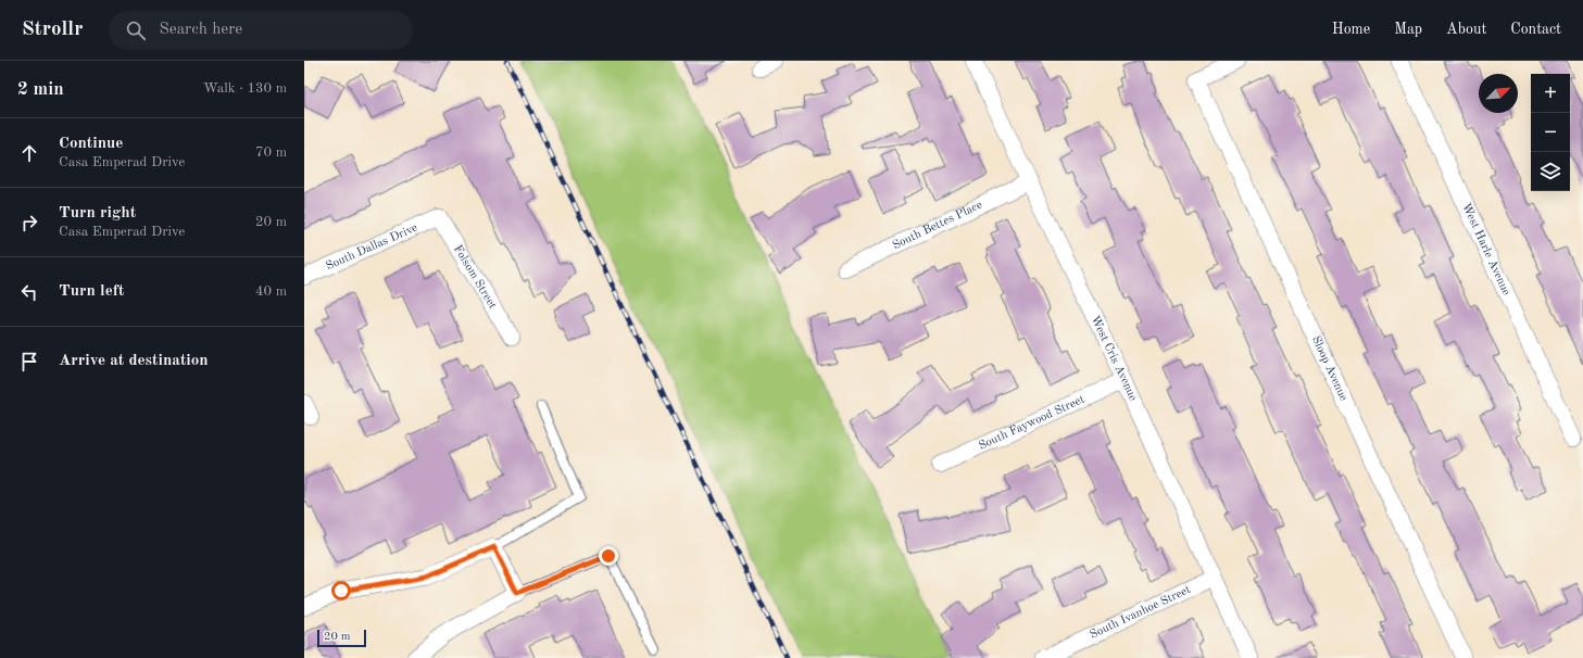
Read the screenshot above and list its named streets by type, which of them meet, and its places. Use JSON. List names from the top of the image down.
{
  "streets": {
    "street": [
      "South Bettes Place",
      "South Dallas Drive",
      "West Harle Avenue",
      "Folsom Street",
      "West Cris Avenue",
      "Sloop Avenue",
      "South Faywood Street",
      "South Ivanhoe Street"
    ]
  },
  "crossings": [
    ["South Bettes Place", "West Cris Avenue"],
    ["South Dallas Drive", "Folsom Street"],
    ["West Cris Avenue", "South Faywood Street"],
    ["West Cris Avenue", "South Ivanhoe Street"]
  ],
  "scale_bar": "20 m",
  "north": "top right",
  "page": {
    "header": "Strollr",
    "search": "Search here",
    "nav": [
      "Home",
      "Map",
      "About",
      "Contact"
    ],
    "heading": ["2 min", "Walk · 130 m"],
    "map_buttons": ["+", "−"],
    "list": [
      ["Continue", "Casa Emperad Drive", "70 m"],
      ["Turn right", "Casa Emperad Drive", "20 m"],
      ["Turn left", "40 m"],
      "Arrive at destination"
    ],
    "scale": "20 m"
  }
}
